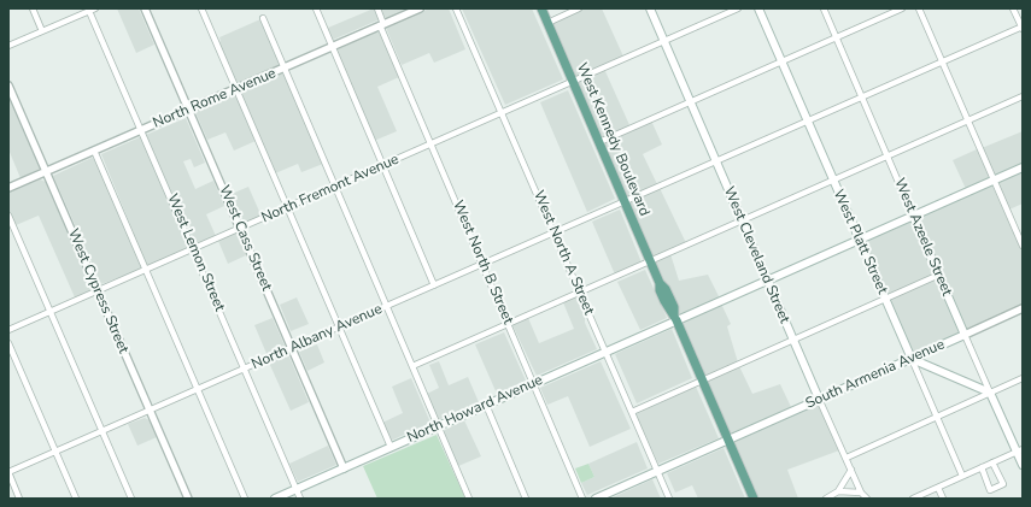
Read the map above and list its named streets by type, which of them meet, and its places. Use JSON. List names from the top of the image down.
{
  "streets": {
    "main road": [
      "West Kennedy Boulevard",
      "West Azeele Street",
      "West Platt Street",
      "West Cleveland Street",
      "South Armenia Avenue",
      "North Howard Avenue"
    ],
    "street": [
      "North Rome Avenue",
      "North Fremont Avenue",
      "West Cass Street",
      "West Lemon Street",
      "West North A Street",
      "West North B Street",
      "West Cypress Street",
      "North Albany Avenue"
    ]
  },
  "crossings": [
    ["North Rome Avenue", "West Cass Street"],
    ["North Rome Avenue", "West Lemon Street"],
    ["North Rome Avenue", "West North B Street"],
    ["North Rome Avenue", "West Cypress Street"],
    ["West Kennedy Boulevard", "North Fremont Avenue"],
    ["West Kennedy Boulevard", "North Albany Avenue"],
    ["West Kennedy Boulevard", "South Armenia Avenue"],
    ["West Kennedy Boulevard", "North Howard Avenue"],
    ["North Fremont Avenue", "West Cass Street"],
    ["North Fremont Avenue", "West Lemon Street"],
    ["North Fremont Avenue", "West North A Street"],
    ["North Fremont Avenue", "West Cleveland Street"],
    ["North Fremont Avenue", "West North B Street"],
    ["North Fremont Avenue", "West Cypress Street"],
    ["West Azeele Street", "North Albany Avenue"],
    ["West Azeele Street", "South Armenia Avenue"],
    ["West Azeele Street", "North Howard Avenue"],
    ["West Cass Street", "North Albany Avenue"],
    ["West Cass Street", "North Howard Avenue"],
    ["West Platt Street", "North Albany Avenue"],
    ["West Platt Street", "South Armenia Avenue"],
    ["West Platt Street", "North Howard Avenue"],
    ["West Lemon Street", "North Albany Avenue"],
    ["West Lemon Street", "North Howard Avenue"],
    ["West North A Street", "North Albany Avenue"],
    ["West North A Street", "South Armenia Avenue"],
    ["West North A Street", "North Howard Avenue"],
    ["West Cleveland Street", "North Albany Avenue"],
    ["West Cleveland Street", "South Armenia Avenue"],
    ["West Cleveland Street", "North Howard Avenue"],
    ["West North B Street", "North Albany Avenue"],
    ["West North B Street", "North Howard Avenue"],
    ["West Cypress Street", "North Albany Avenue"]
  ]
}
